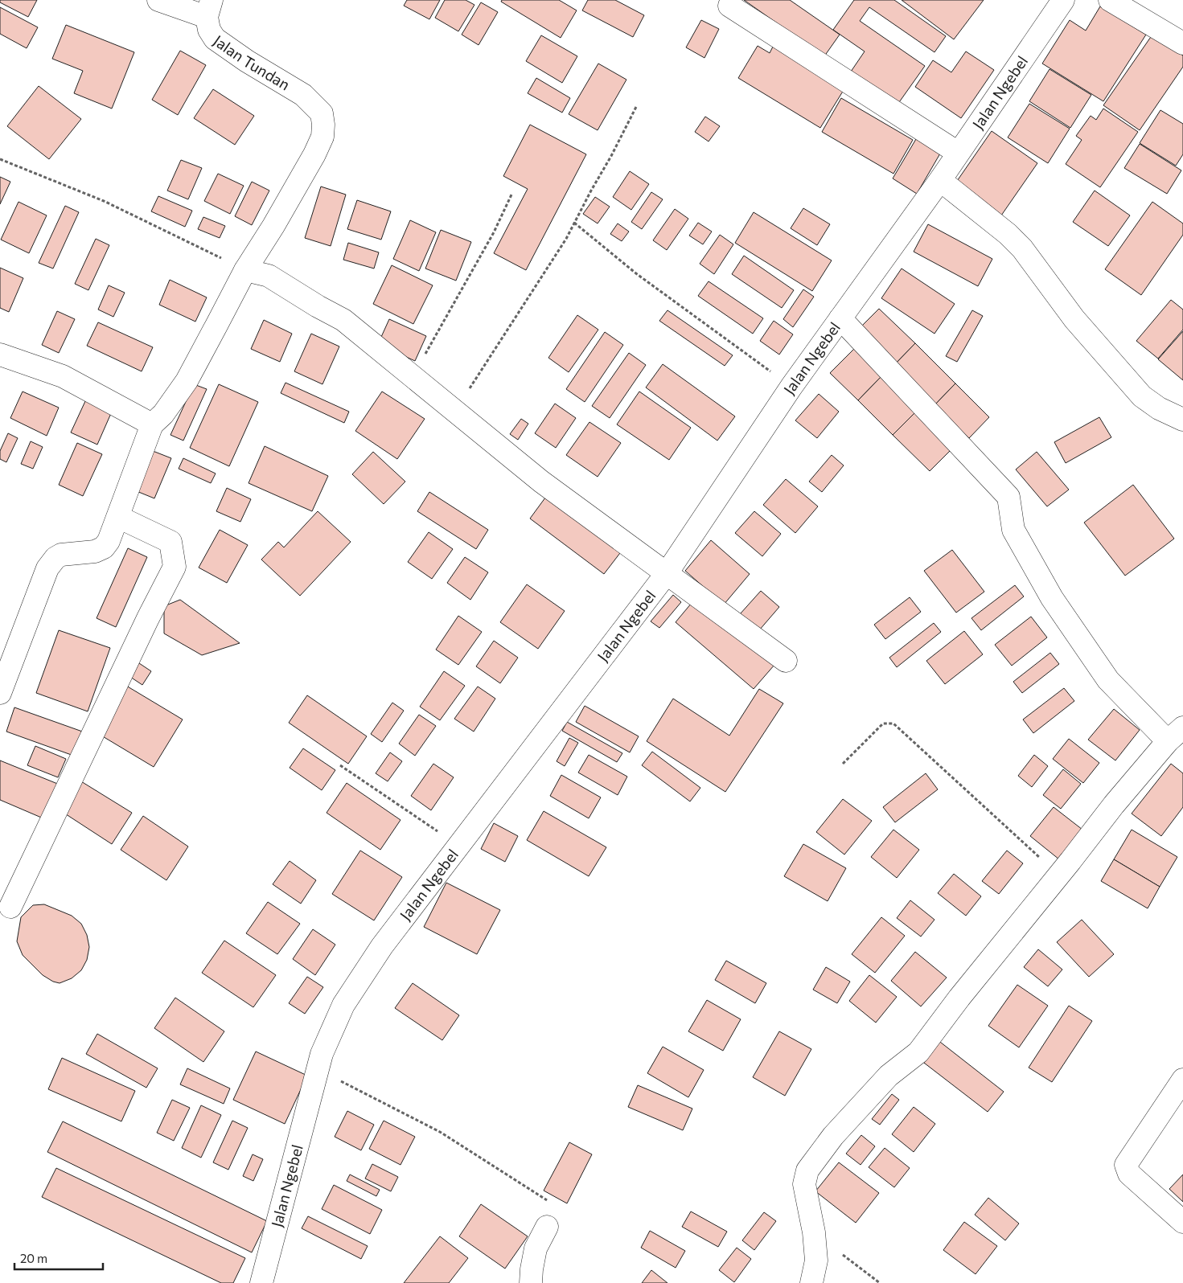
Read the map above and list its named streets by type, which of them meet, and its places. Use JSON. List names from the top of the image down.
{
  "streets": {
    "street": ["Jalan Tundan", "Jalan Ngebel"]
  },
  "scale_bar": "20 m"
}
